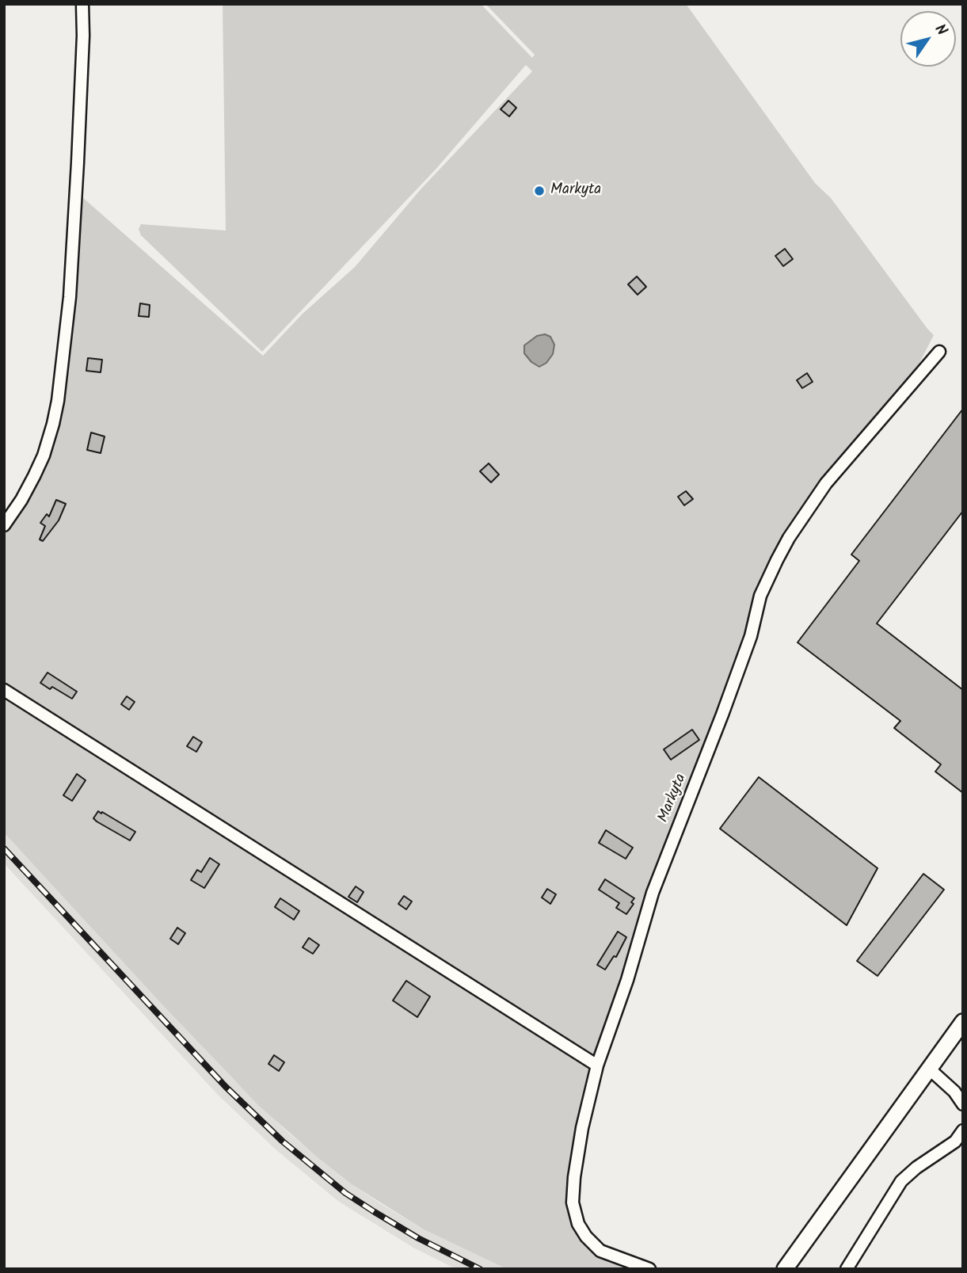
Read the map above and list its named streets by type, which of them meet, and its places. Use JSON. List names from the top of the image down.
{
  "streets": {
    "street": ["Markyta"]
  },
  "places": ["Markyta"],
  "north": "top right"
}
